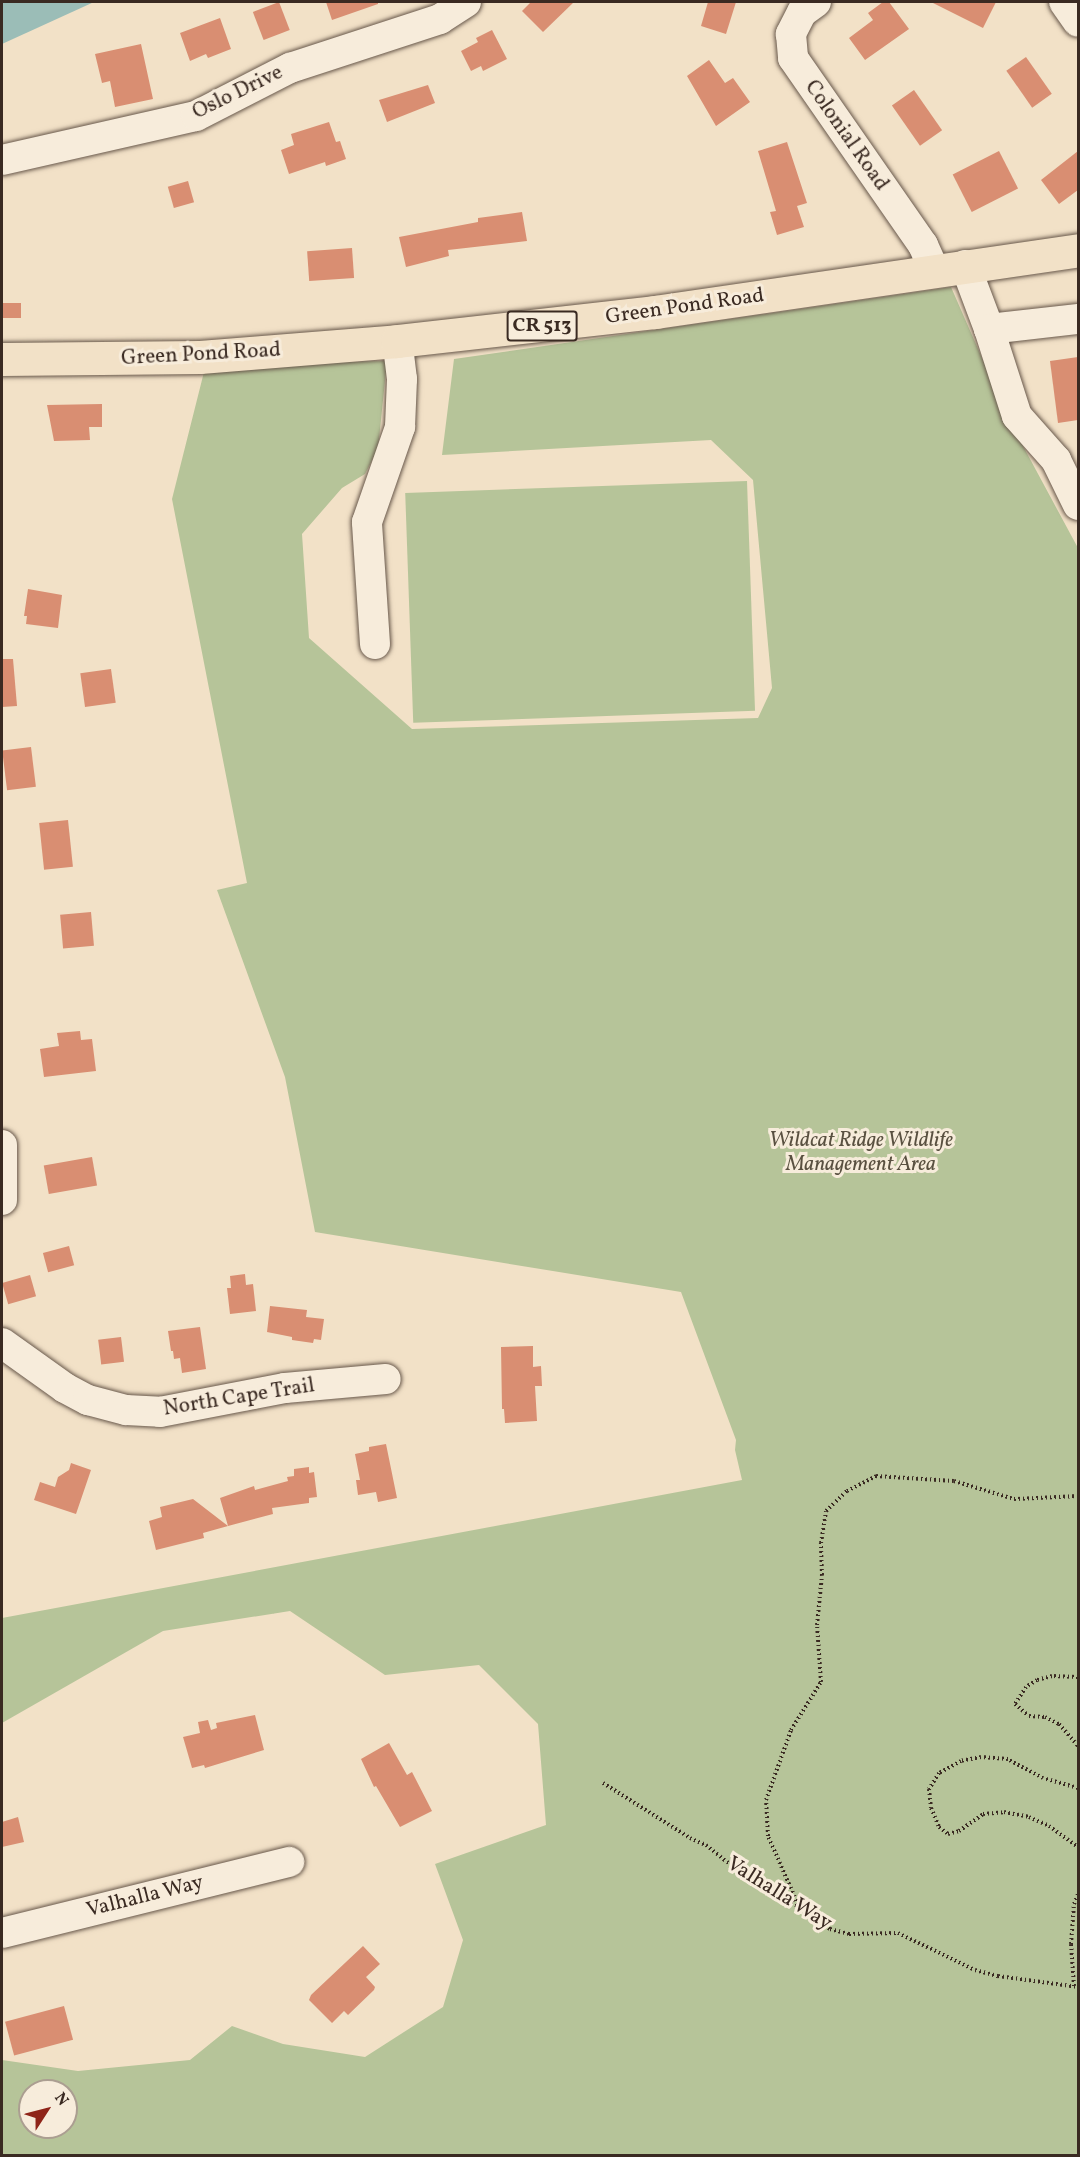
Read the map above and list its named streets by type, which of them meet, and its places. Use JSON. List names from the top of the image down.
{
  "streets": {
    "main road": ["Green Pond Road", "CR 513"],
    "street": [
      "Oslo Drive",
      "Colonial Road",
      "North Cape Trail",
      "Valhalla Way"
    ]
  },
  "crossings": [
    ["Colonial Road", "Green Pond Road"]
  ],
  "parks": ["Wildcat Ridge Wildlife Management Area"],
  "north": "top right"
}
